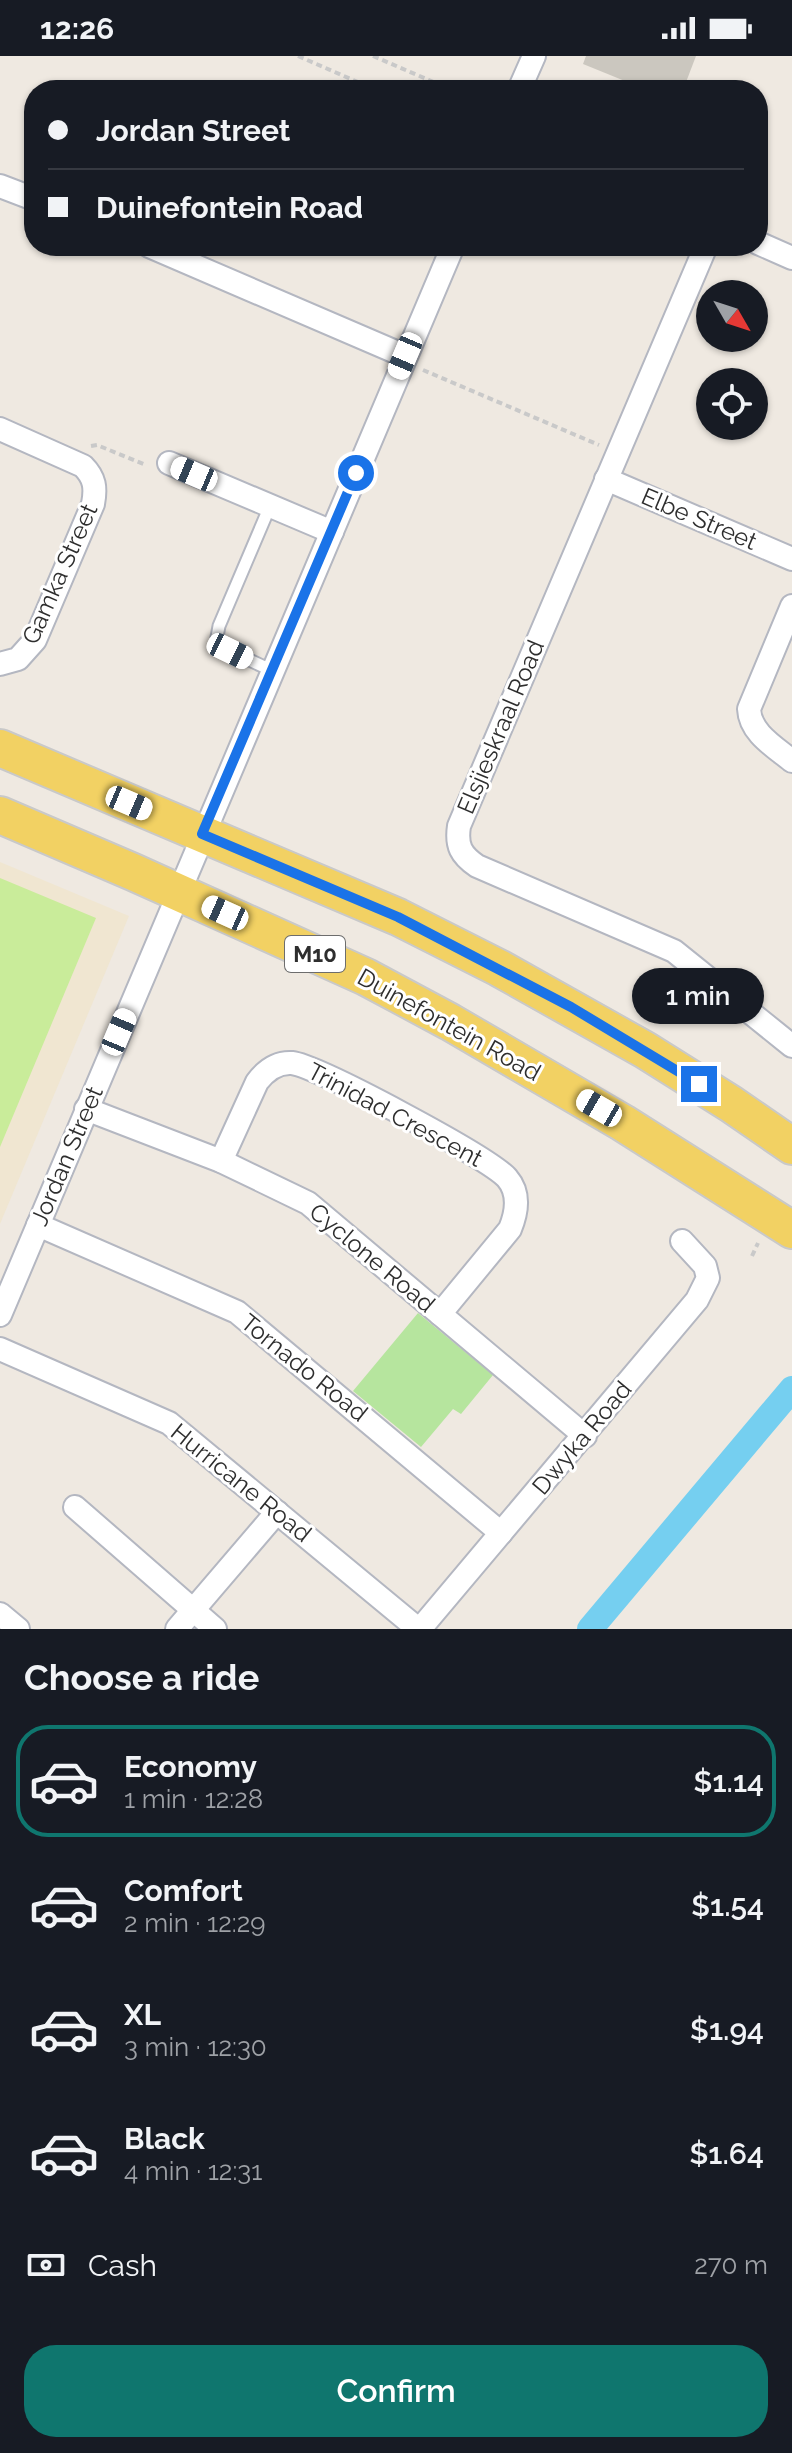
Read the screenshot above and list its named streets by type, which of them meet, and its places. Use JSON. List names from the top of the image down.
{
  "streets": {
    "main road": ["M10", "Duinefontein Road"],
    "street": [
      "Elbe Street",
      "Gamka Street",
      "Elsjieskraal Road",
      "Trinidad Crescent",
      "Jordan Street",
      "Cyclone Road",
      "Tornado Road",
      "Dwyka Road",
      "Hurricane Road"
    ]
  },
  "crossings": [
    ["Elbe Street", "Elsjieskraal Road"],
    ["Duinefontein Road", "Jordan Street"],
    ["Trinidad Crescent", "Cyclone Road"],
    ["Jordan Street", "Cyclone Road"],
    ["Jordan Street", "Tornado Road"],
    ["Cyclone Road", "Dwyka Road"],
    ["Tornado Road", "Dwyka Road"],
    ["Dwyka Road", "Hurricane Road"]
  ],
  "north": "bottom right",
  "page": {
    "status": "12:26",
    "banner": ["Jordan Street", "Duinefontein Road"],
    "bubble": "1 min",
    "heading": "Choose a ride",
    "list": [
      {
        "name": "Economy",
        "note": "1 min · 12:28",
        "value": "$1.14"
      },
      {
        "name": "Comfort",
        "note": "2 min · 12:29",
        "value": "$1.54"
      },
      {
        "name": "XL",
        "note": "3 min · 12:30",
        "value": "$1.94"
      },
      {
        "name": "Black",
        "note": "4 min · 12:31",
        "value": "$1.64"
      }
    ],
    "pay": ["Cash", "270 m"],
    "buttons": "Confirm"
  }
}
